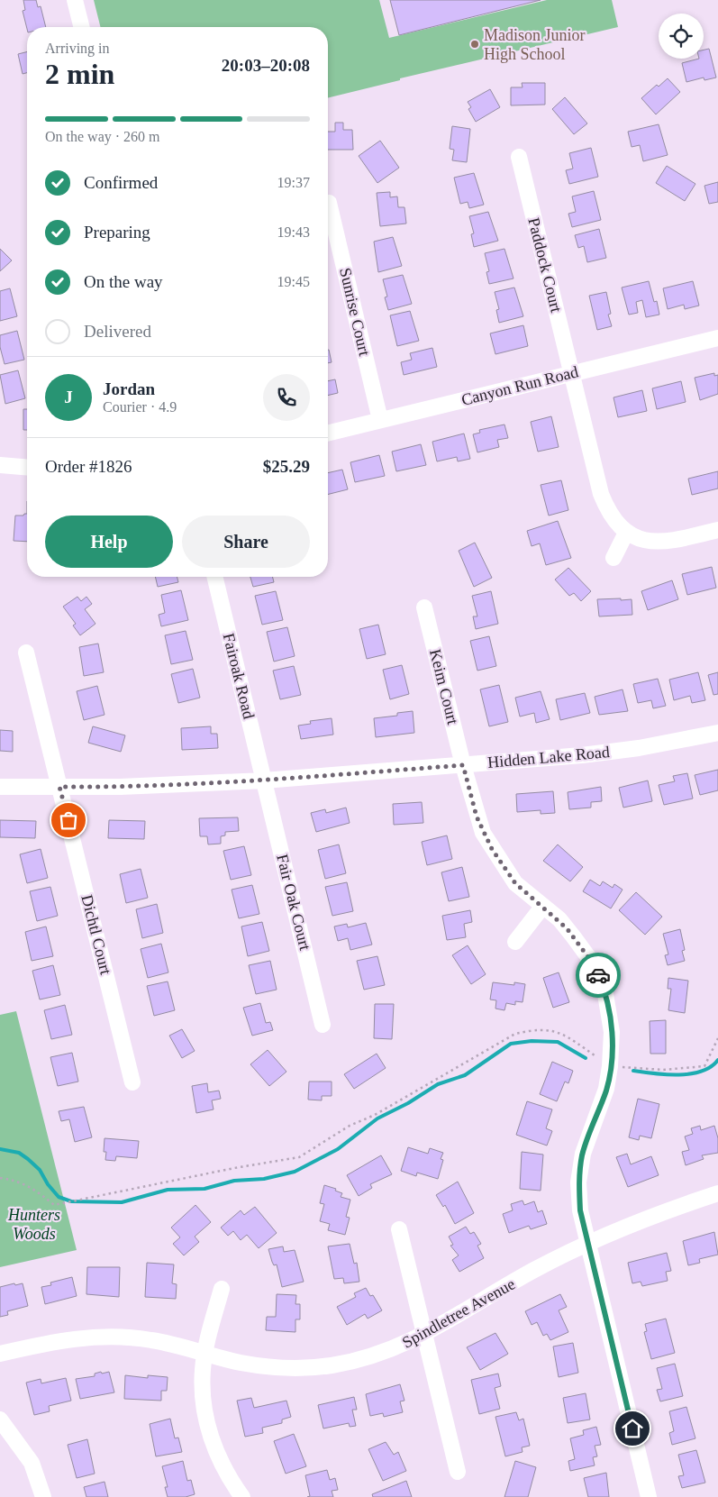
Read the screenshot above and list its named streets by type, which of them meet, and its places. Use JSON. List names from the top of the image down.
{
  "streets": {
    "street": [
      "Paddock Court",
      "Sunrise Court",
      "Canyon Run Road",
      "Fairoak Road",
      "Keim Court",
      "Hidden Lake Road",
      "Fair Oak Court",
      "Dichtl Court",
      "Spindletree Avenue"
    ]
  },
  "crossings": [
    ["Paddock Court", "Canyon Run Road"],
    ["Sunrise Court", "Canyon Run Road"],
    ["Fairoak Road", "Hidden Lake Road"],
    ["Fairoak Road", "Fair Oak Court"],
    ["Keim Court", "Hidden Lake Road"],
    ["Keim Court", "Spindletree Avenue"],
    ["Hidden Lake Road", "Fair Oak Court"],
    ["Hidden Lake Road", "Dichtl Court"]
  ],
  "parks": ["Hunters Woods"],
  "places": ["Madison Junior High School"],
  "page": {
    "heading": ["2 min", "Arriving in", "20:03–20:08"],
    "panel": [
      "Jordan",
      "Courier · 4.9",
      "Order #1826",
      "$25.29"
    ],
    "bar": "On the way · 260 m",
    "list": [
      ["Confirmed", "19:37"],
      ["Preparing", "19:43"],
      ["On the way", "19:45"],
      "Delivered"
    ],
    "round": "J",
    "buttons": ["Help", "Share"]
  }
}
